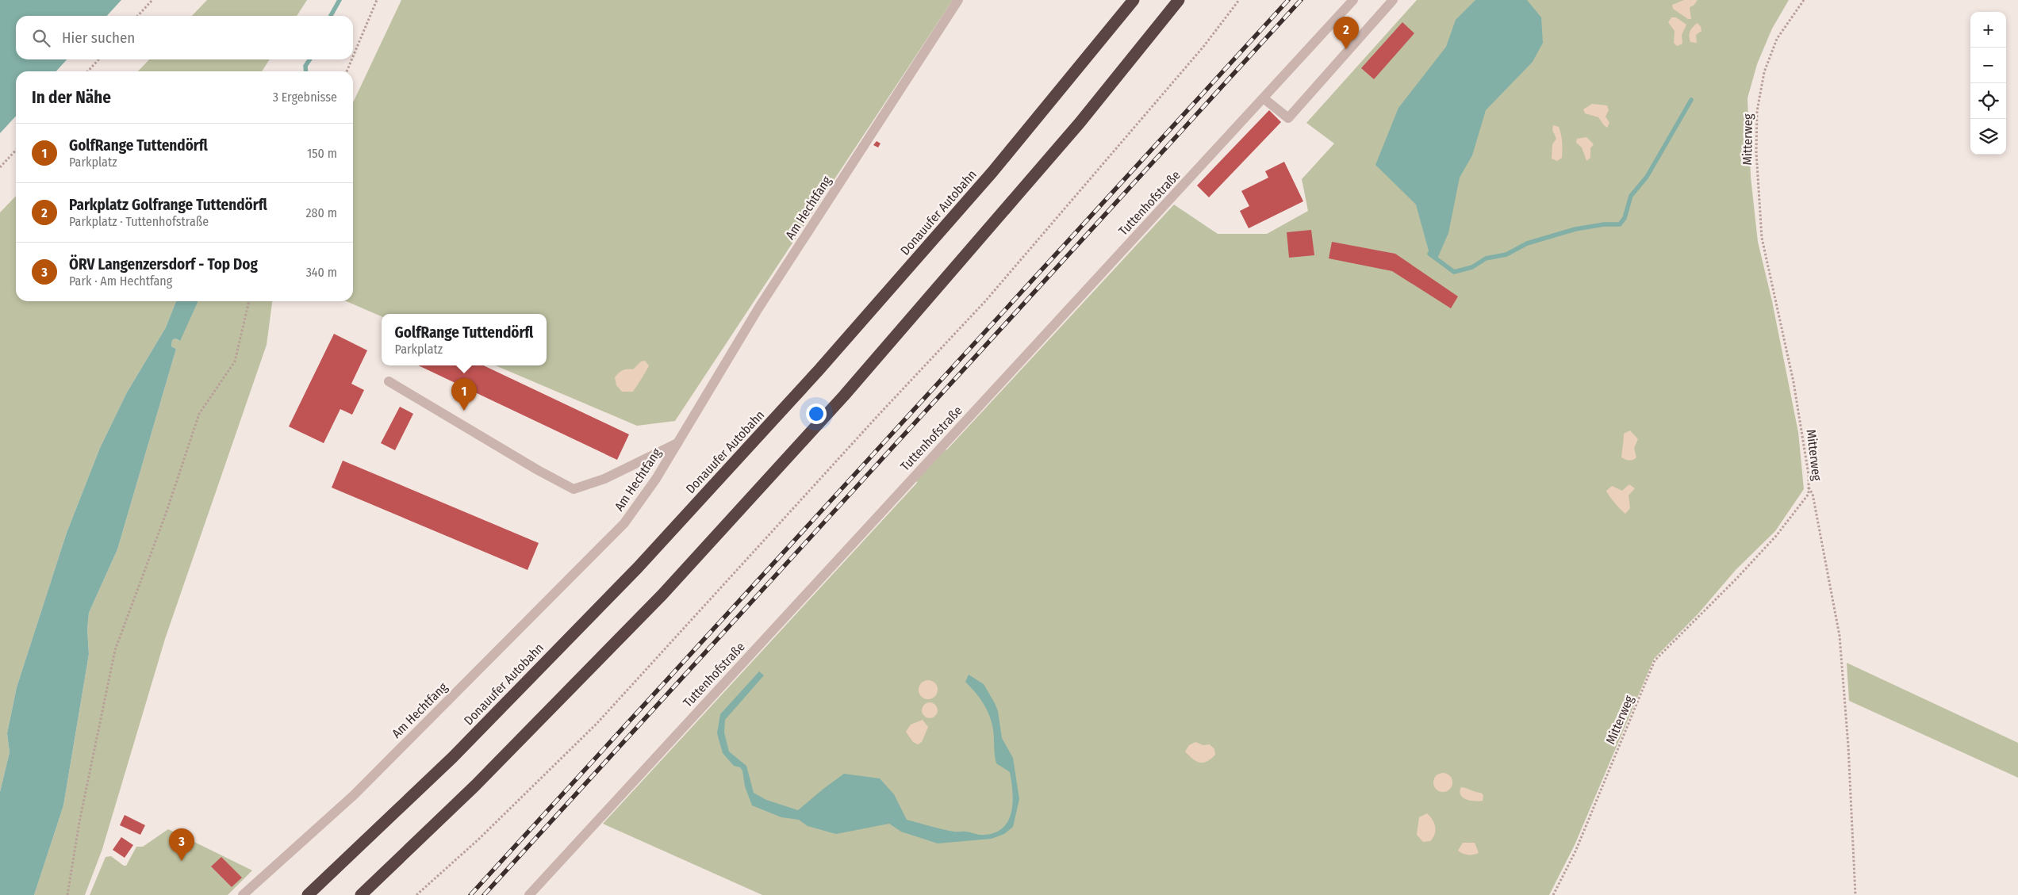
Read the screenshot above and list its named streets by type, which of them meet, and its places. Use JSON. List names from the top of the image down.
{
  "streets": {
    "highway": ["Donauufer Autobahn"],
    "street": ["Tuttenhofstraße", "Am Hechtfang"],
    "path": ["Mitterweg"]
  },
  "page": {
    "map_buttons": ["+", "−"],
    "search": "Hier suchen",
    "pins": ["2", "1", "3"],
    "heading": ["In der Nähe", "3 Ergebnisse"],
    "list": [
      {
        "mark": "1",
        "name": "GolfRange Tuttendörfl",
        "note": "Parkplatz",
        "value": "150 m"
      },
      {
        "mark": "2",
        "name": "Parkplatz Golfrange Tuttendörfl",
        "note": "Parkplatz · Tuttenhofstraße",
        "value": "280 m"
      },
      {
        "mark": "3",
        "name": "ÖRV Langenzersdorf - Top Dog",
        "note": "Park · Am Hechtfang",
        "value": "340 m"
      }
    ],
    "popup": ["GolfRange Tuttendörfl", "Parkplatz"]
  }
}
